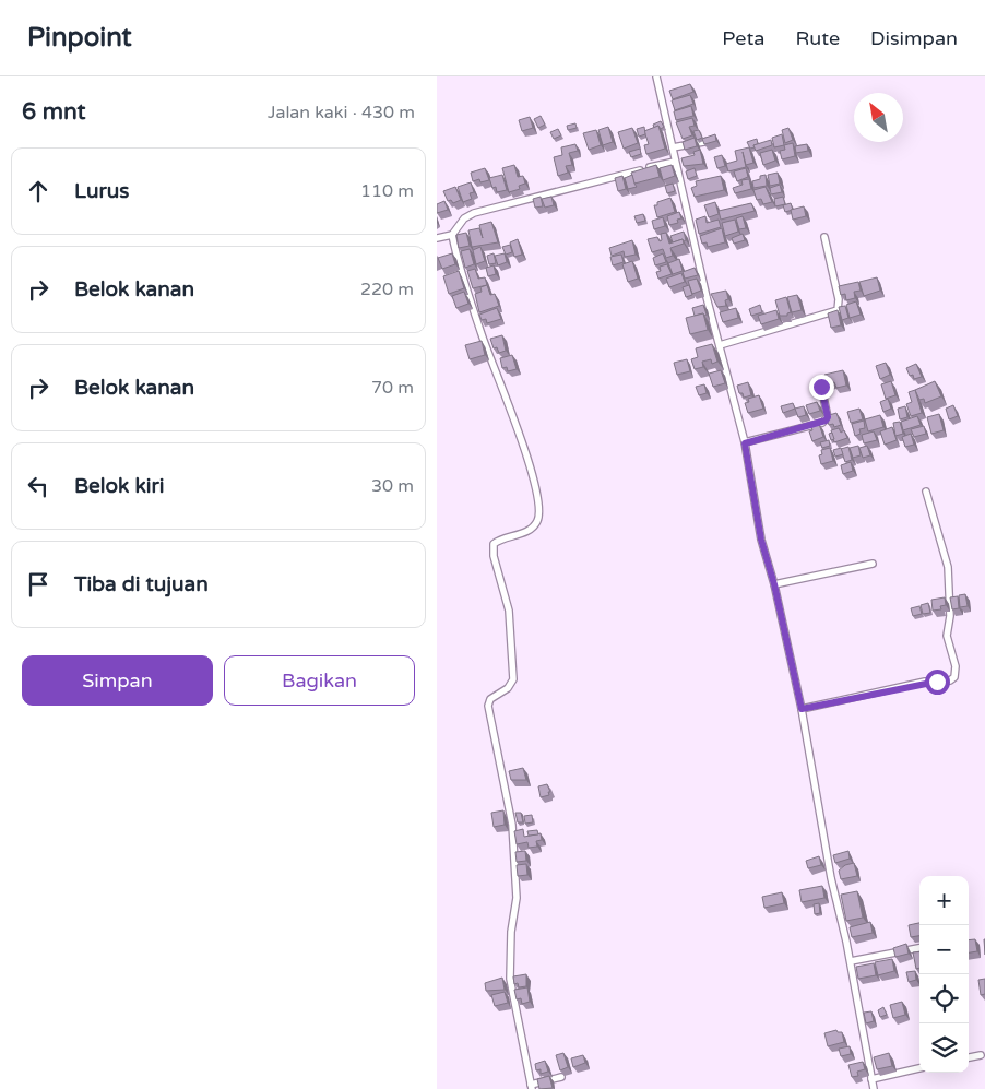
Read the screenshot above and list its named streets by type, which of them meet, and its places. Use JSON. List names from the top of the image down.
{
  "north": "top left",
  "page": {
    "header": "Pinpoint",
    "nav": ["Peta", "Rute", "Disimpan"],
    "heading": ["6 mnt", "Jalan kaki · 430 m"],
    "list": [
      ["Lurus", "110 m"],
      ["Belok kanan", "220 m"],
      ["Belok kanan", "70 m"],
      ["Belok kiri", "30 m"],
      "Tiba di tujuan"
    ],
    "buttons": ["Simpan", "Bagikan"],
    "map_buttons": ["+", "−"]
  }
}
